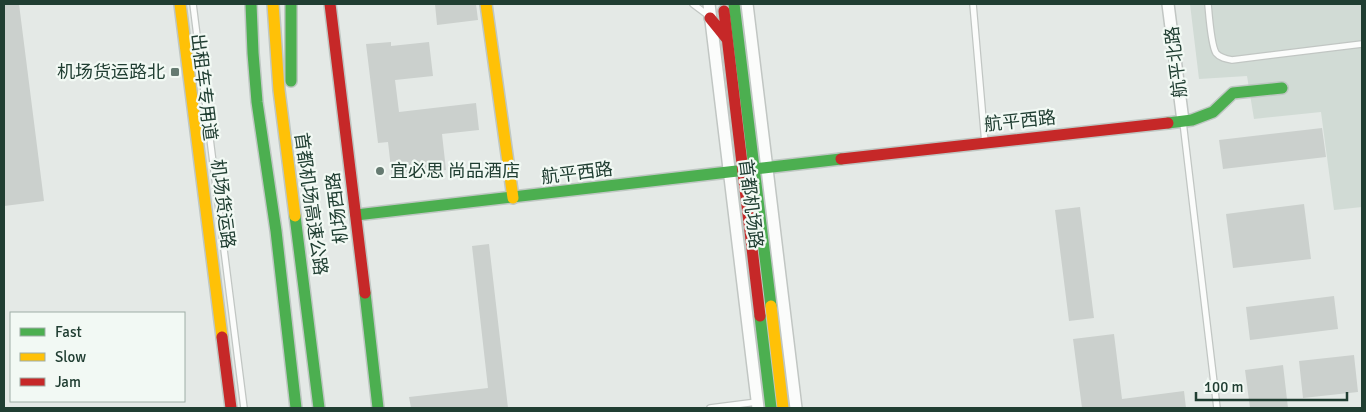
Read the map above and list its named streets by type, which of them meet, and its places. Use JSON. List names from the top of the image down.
{
  "streets": {
    "main road": [
      "航平西路",
      "机场货运路",
      "首都机场高速公路",
      "首都机场路",
      "机场西路"
    ],
    "street": ["航平北路"],
    "lane": ["出租车专用道"]
  },
  "crossings": [
    ["航平北路", "航平西路"],
    ["航平西路", "首都机场路"],
    ["航平西路", "机场西路"]
  ],
  "places": {
    "transit": ["机场货运路北"],
    "other": ["宜必思 尚品酒店"]
  },
  "legend": ["Fast", "Slow", "Jam"],
  "scale_bar": "100 m"
}
